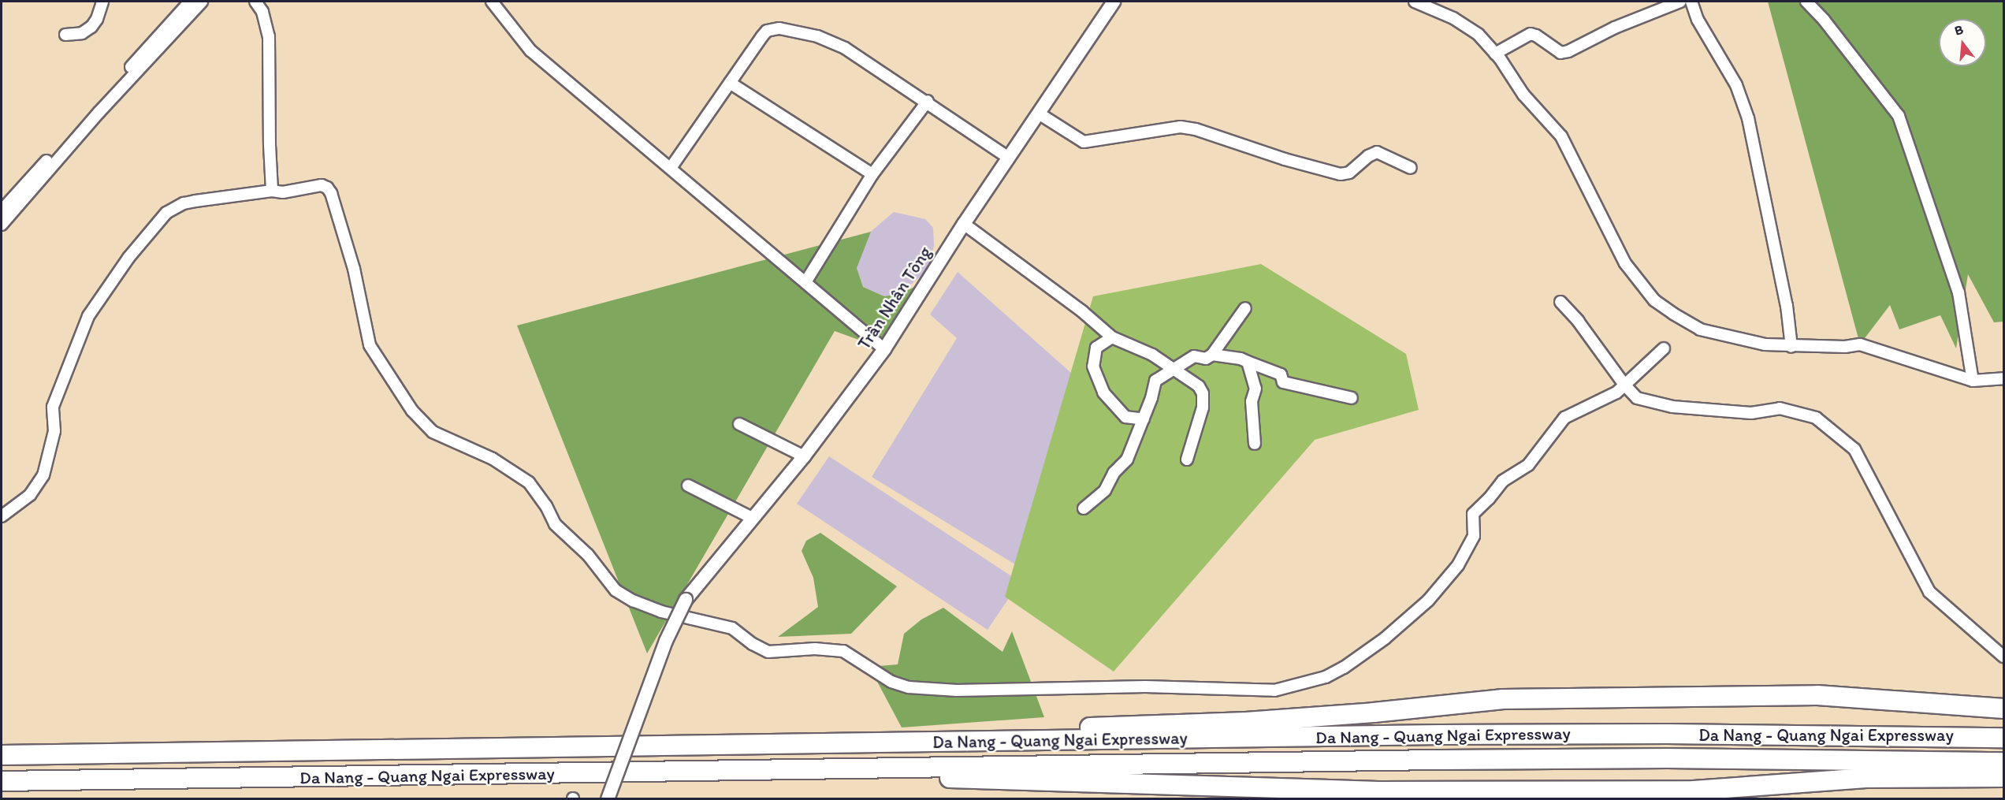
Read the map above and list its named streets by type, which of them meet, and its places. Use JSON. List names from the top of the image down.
{
  "streets": {
    "highway": ["Da Nang - Quang Ngai Expressway"],
    "street": ["Trần Nhân Tông"]
  },
  "north": "top"
}
